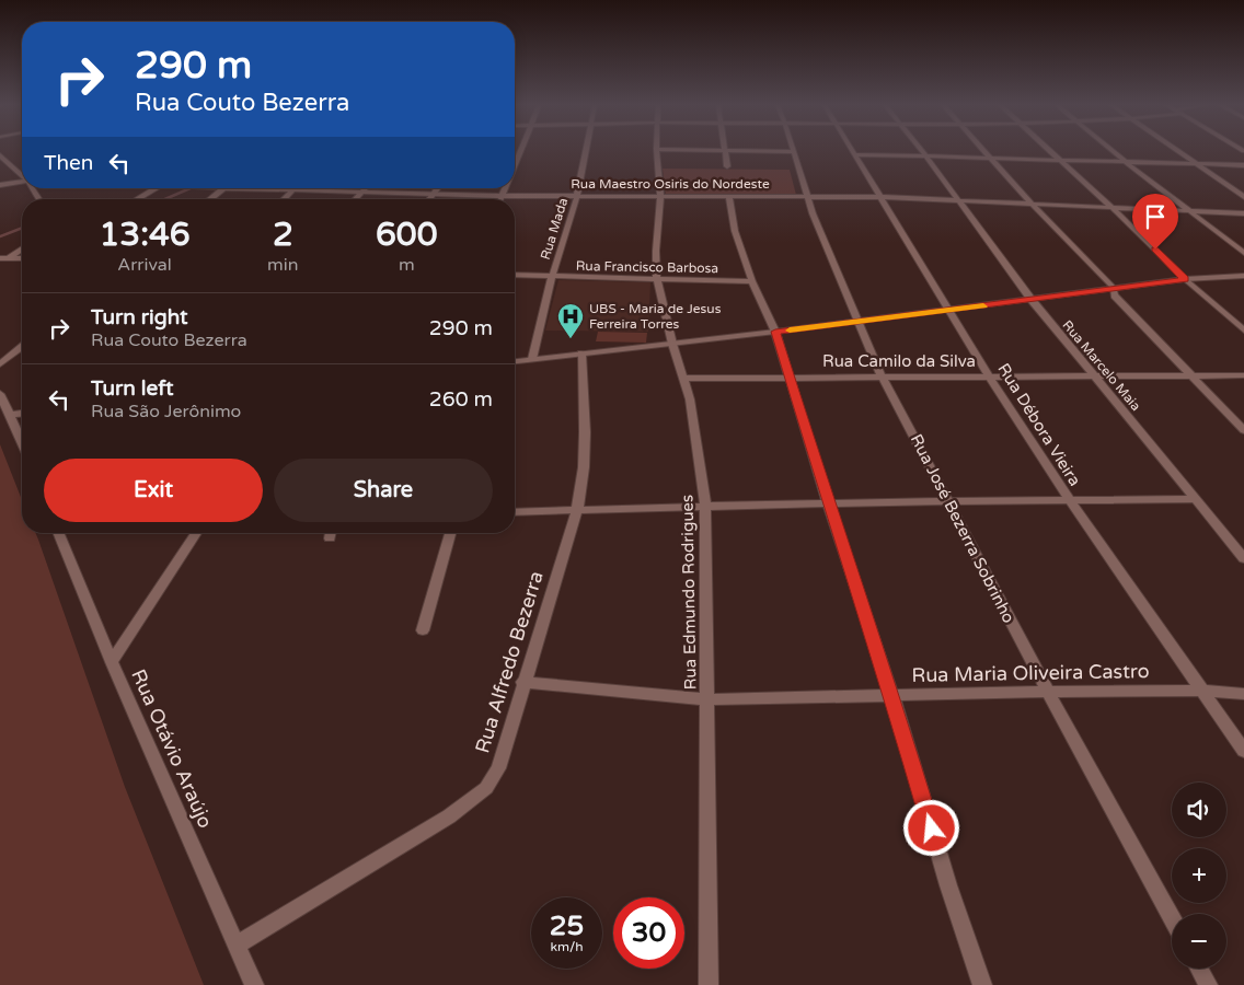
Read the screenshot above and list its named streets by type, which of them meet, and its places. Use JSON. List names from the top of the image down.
{
  "streets": {
    "street": [
      "Rua Maestro Osiris do Nordeste",
      "Rua Mada",
      "Rua Francisco Barbosa",
      "Rua Camilo da Silva",
      "Rua Marcelo Maia",
      "Rua Débora Vieira",
      "Rua José Bezerra Sobrinho",
      "Rua Edmundo Rodrigues",
      "Rua Alfredo Bezerra",
      "Rua Maria Oliveira Castro",
      "Rua Otávio Araújo"
    ]
  },
  "crossings": [
    ["Rua Maestro Osiris do Nordeste", "Rua Mada"],
    ["Rua Maestro Osiris do Nordeste", "Rua Marcelo Maia"],
    ["Rua Maestro Osiris do Nordeste", "Rua Débora Vieira"],
    ["Rua Maestro Osiris do Nordeste", "Rua José Bezerra Sobrinho"],
    ["Rua Maestro Osiris do Nordeste", "Rua Edmundo Rodrigues"],
    ["Rua Mada", "Rua Francisco Barbosa"],
    ["Rua Francisco Barbosa", "Rua Edmundo Rodrigues"],
    ["Rua Camilo da Silva", "Rua Marcelo Maia"],
    ["Rua Camilo da Silva", "Rua Débora Vieira"],
    ["Rua Camilo da Silva", "Rua José Bezerra Sobrinho"],
    ["Rua Camilo da Silva", "Rua Edmundo Rodrigues"],
    ["Rua Débora Vieira", "Rua Maria Oliveira Castro"],
    ["Rua José Bezerra Sobrinho", "Rua Maria Oliveira Castro"],
    ["Rua Edmundo Rodrigues", "Rua Maria Oliveira Castro"],
    ["Rua Alfredo Bezerra", "Rua Maria Oliveira Castro"],
    ["Rua Alfredo Bezerra", "Rua Otávio Araújo"]
  ],
  "places": {
    "hospital": ["UBS - Maria de Jesus Ferreira Torres"]
  },
  "page": {
    "turn": ["290 m", "Rua Couto Bezerra"],
    "then": "Then",
    "eta": [
      "13:46",
      "Arrival",
      "2",
      "min",
      "600",
      "m"
    ],
    "list": [
      {
        "name": "Turn right",
        "note": "Rua Couto Bezerra",
        "value": "290 m"
      },
      {
        "name": "Turn left",
        "note": "Rua São Jerônimo",
        "value": "260 m"
      }
    ],
    "buttons": ["Exit", "Share"],
    "map_buttons": ["+", "−"],
    "speed": "25 km/h",
    "limit": "30"
  }
}
